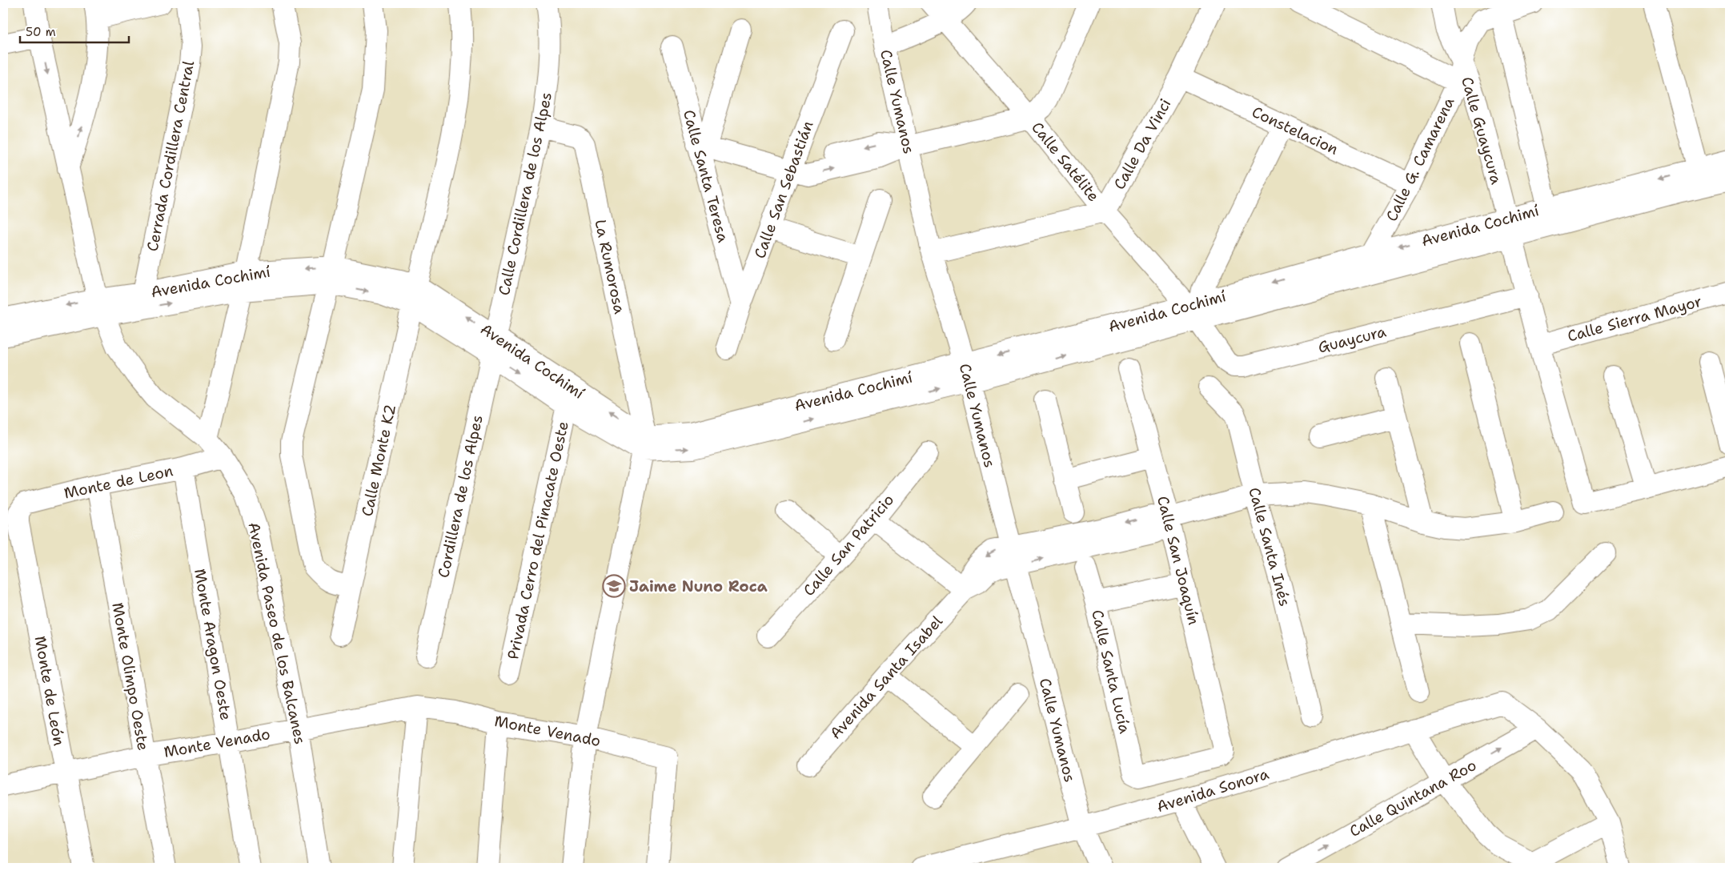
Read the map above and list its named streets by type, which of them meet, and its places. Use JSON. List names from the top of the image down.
{
  "streets": {
    "street": [
      "Calle Yumanos",
      "Constelacion",
      "Calle Guaycura",
      "Calle Da Vinci",
      "Cerrada Cordillera Central",
      "Calle G. Camarena",
      "Calle Satélite",
      "Calle Santa Teresa",
      "Calle San Sebastián",
      "Calle Cordillera de los Alpes",
      "Avenida Cochimí",
      "La Rumorosa",
      "Calle Sierra Mayor",
      "Guaycura",
      "Calle Monte K2",
      "Monte de Leon",
      "Cordillera de los Alpes",
      "Privada Cerro del Pinacate Oeste",
      "Calle San Patricio",
      "Calle Santa Inés",
      "Calle San Joaquín",
      "Avenida Paseo de los Balcanes",
      "Monte Aragon Oeste",
      "Calle Santa Lucía",
      "Monte Olimpo Oeste",
      "Avenida Santa Isabel",
      "Monte de León",
      "Monte Venado",
      "Avenida Sonora",
      "Calle Quintana Roo"
    ]
  },
  "crossings": [
    ["Calle Yumanos", "Avenida Cochimí"],
    ["Calle Yumanos", "Avenida Santa Isabel"],
    ["Calle Yumanos", "Avenida Sonora"],
    ["Constelacion", "Calle Da Vinci"],
    ["Constelacion", "Calle G. Camarena"],
    ["Calle Guaycura", "Calle G. Camarena"],
    ["Calle Guaycura", "Avenida Cochimí"],
    ["Calle Guaycura", "Guaycura"],
    ["Calle Da Vinci", "Calle Satélite"],
    ["Cerrada Cordillera Central", "Avenida Cochimí"],
    ["Calle G. Camarena", "Avenida Cochimí"],
    ["Calle Satélite", "Avenida Cochimí"],
    ["Calle Satélite", "Guaycura"],
    ["Calle Santa Teresa", "Calle San Sebastián"],
    ["Calle Cordillera de los Alpes", "Avenida Cochimí"],
    ["Calle Cordillera de los Alpes", "La Rumorosa"],
    ["Calle Cordillera de los Alpes", "Cordillera de los Alpes"],
    ["Avenida Cochimí", "La Rumorosa"],
    ["Avenida Cochimí", "Guaycura"],
    ["Avenida Cochimí", "Calle Monte K2"],
    ["Avenida Cochimí", "Cordillera de los Alpes"],
    ["Avenida Cochimí", "Privada Cerro del Pinacate Oeste"],
    ["Avenida Cochimí", "Avenida Paseo de los Balcanes"],
    ["Monte de Leon", "Avenida Paseo de los Balcanes"],
    ["Monte de Leon", "Monte Aragon Oeste"],
    ["Monte de Leon", "Monte Olimpo Oeste"],
    ["Monte de Leon", "Monte de León"],
    ["Calle Santa Inés", "Avenida Santa Isabel"],
    ["Calle San Joaquín", "Calle Santa Lucía"],
    ["Calle San Joaquín", "Avenida Santa Isabel"],
    ["Avenida Paseo de los Balcanes", "Monte Venado"],
    ["Monte Aragon Oeste", "Monte Venado"],
    ["Monte Olimpo Oeste", "Monte Venado"],
    ["Monte de León", "Monte Venado"],
    ["Avenida Sonora", "Calle Quintana Roo"]
  ],
  "places": {
    "school or university": ["Jaime Nuno Roca"]
  },
  "scale_bar": "50 m"
}
